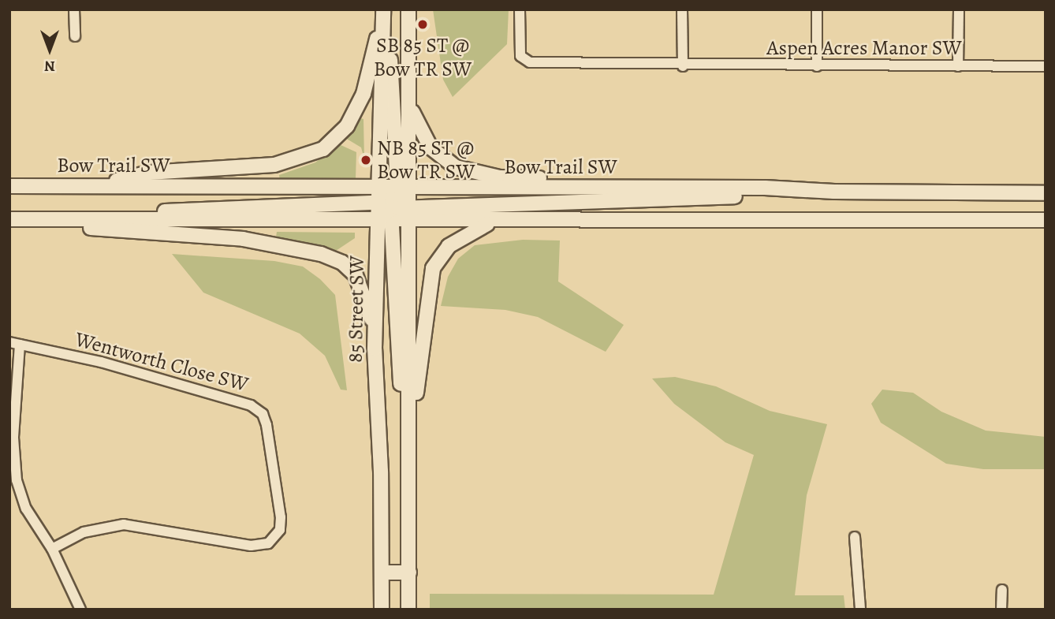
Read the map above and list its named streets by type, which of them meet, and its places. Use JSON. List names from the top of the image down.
{
  "streets": {
    "main road": ["Bow Trail SW", "85 Street SW"],
    "street": ["Aspen Acres Manor SW", "Wentworth Close SW"]
  },
  "crossings": [
    ["Bow Trail SW", "85 Street SW"]
  ],
  "places": ["SB 85 ST @ Bow TR SW", "NB 85 ST @ Bow TR SW"],
  "north": "bottom"
}
